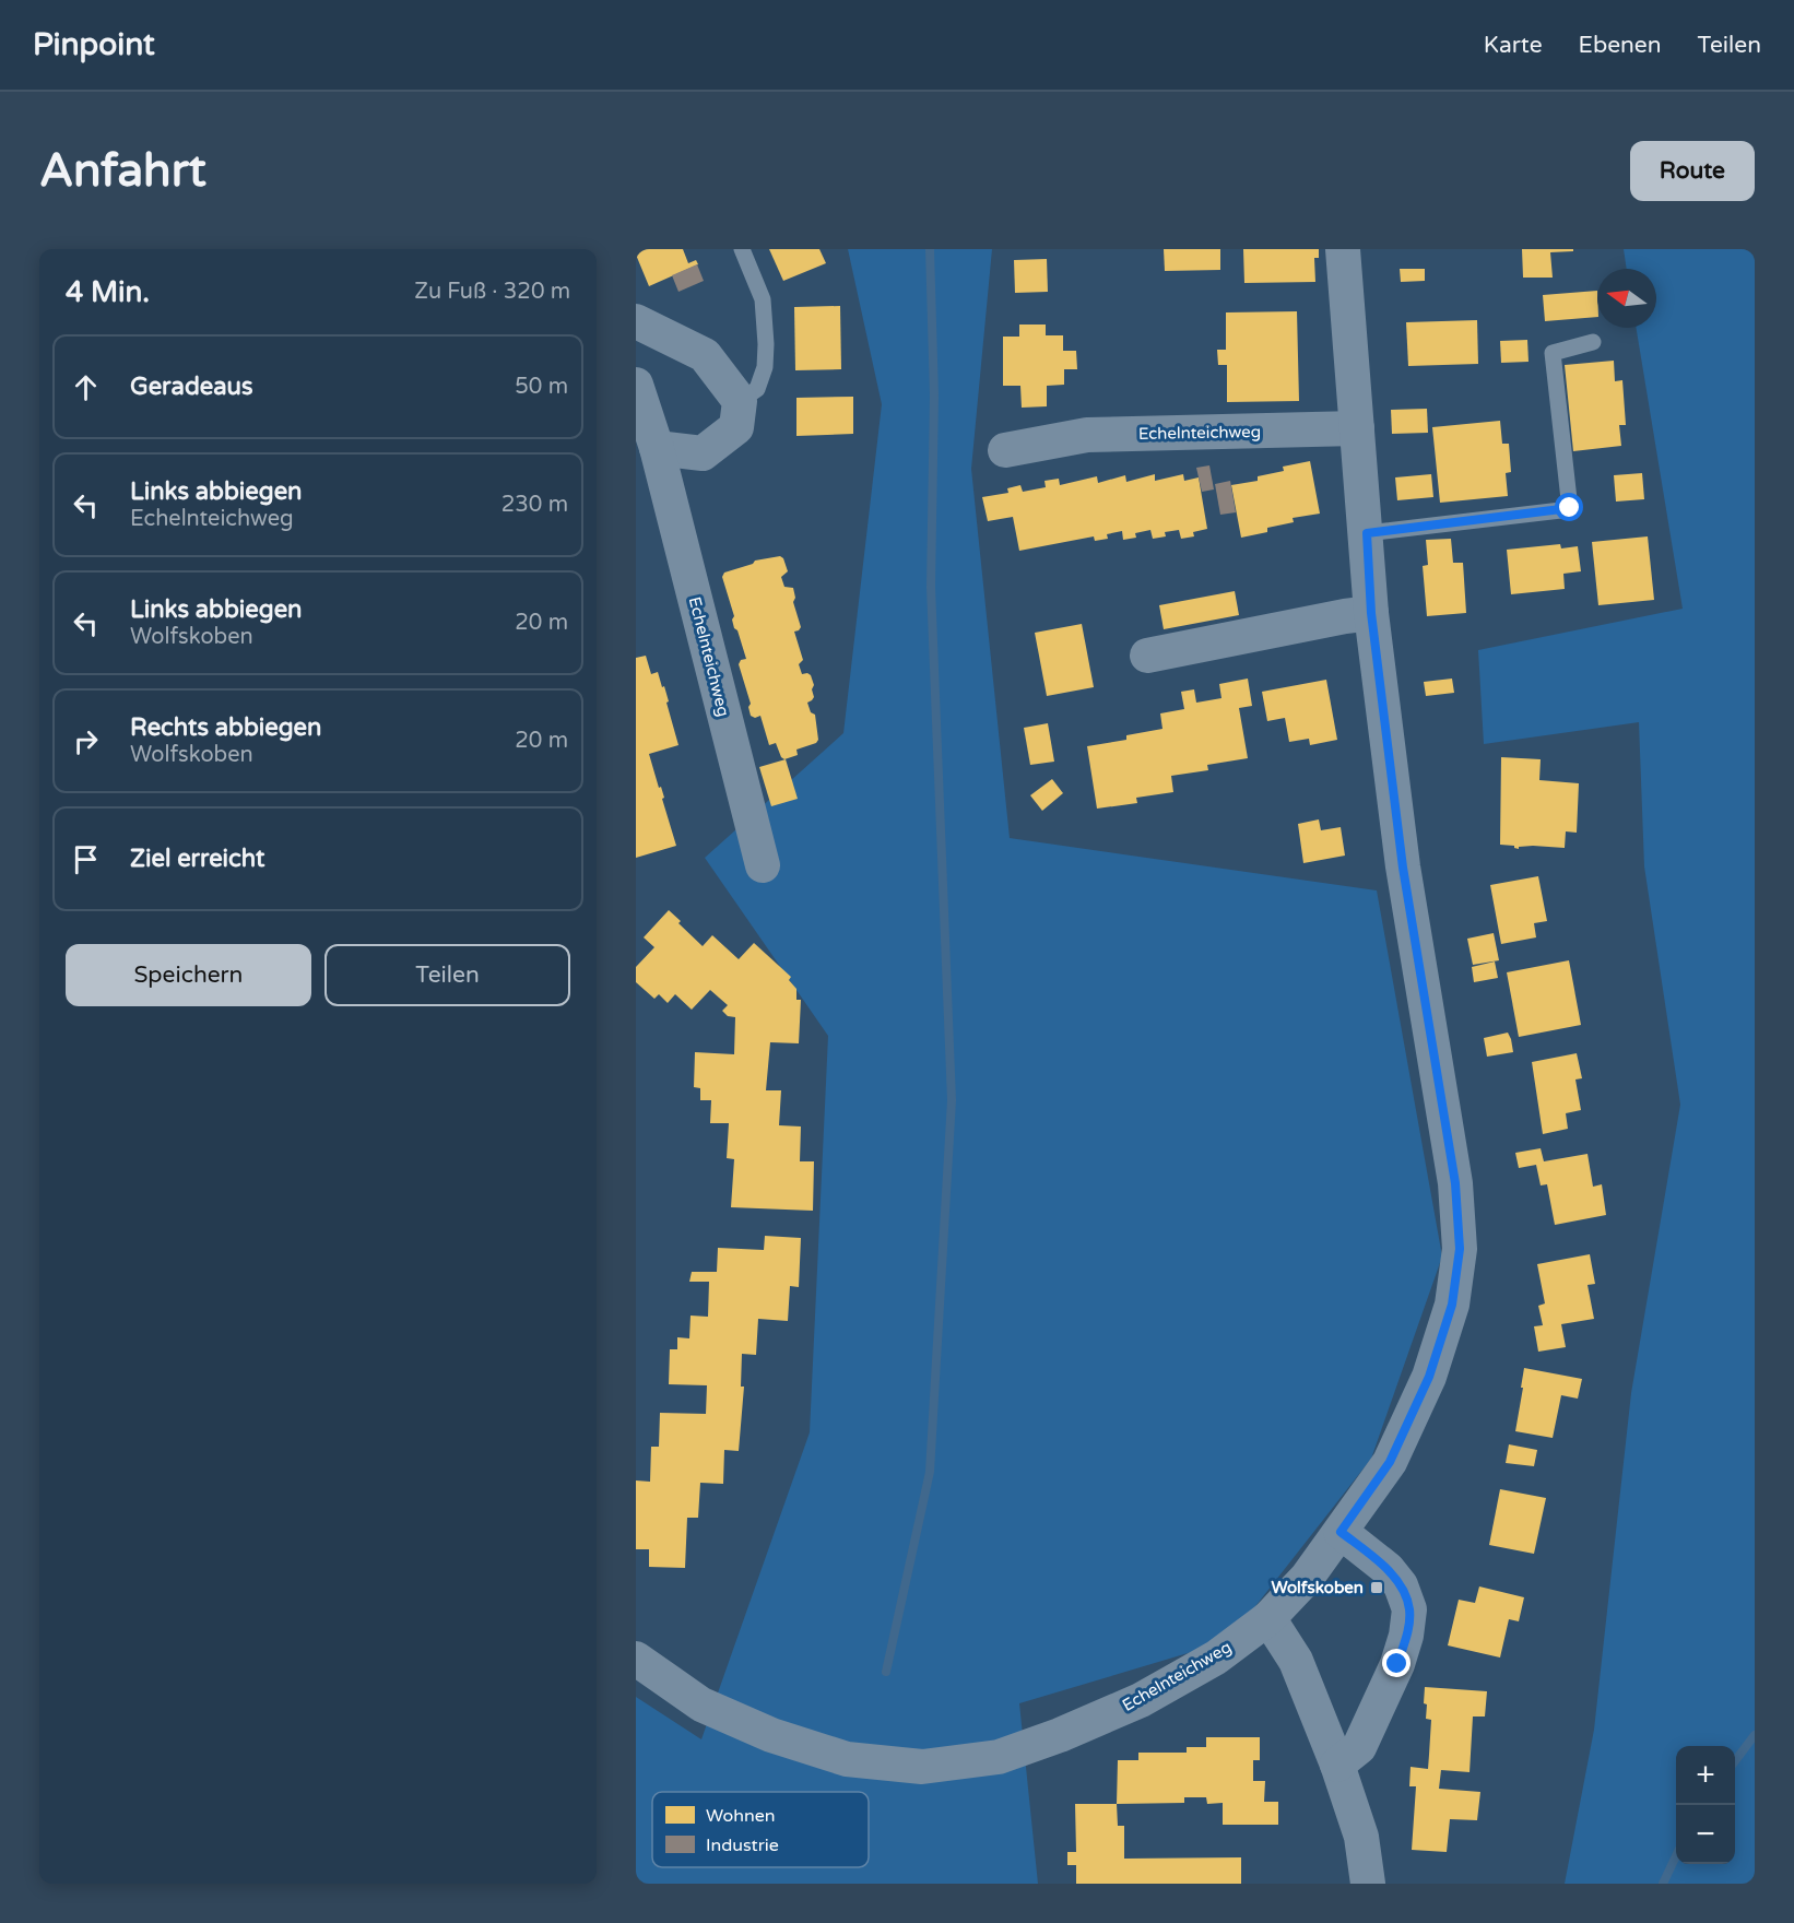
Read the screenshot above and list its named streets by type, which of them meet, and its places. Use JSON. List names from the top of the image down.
{
  "streets": {
    "street": ["Echelnteichweg"]
  },
  "places": {
    "transit": ["Wolfskoben"]
  },
  "legend": ["Wohnen", "Industrie"],
  "north": "left",
  "page": {
    "header": "Pinpoint",
    "nav": ["Karte", "Ebenen", "Teilen"],
    "buttons": [
      "Route",
      ["Speichern", "Teilen"]
    ],
    "title": "Anfahrt",
    "heading": ["4 Min.", "Zu Fuß · 320 m"],
    "list": [
      ["Geradeaus", "50 m"],
      ["Links abbiegen", "Echelnteichweg", "230 m"],
      ["Links abbiegen", "Wolfskoben", "20 m"],
      ["Rechts abbiegen", "Wolfskoben", "20 m"],
      "Ziel erreicht"
    ],
    "map_buttons": ["+", "−"]
  }
}
